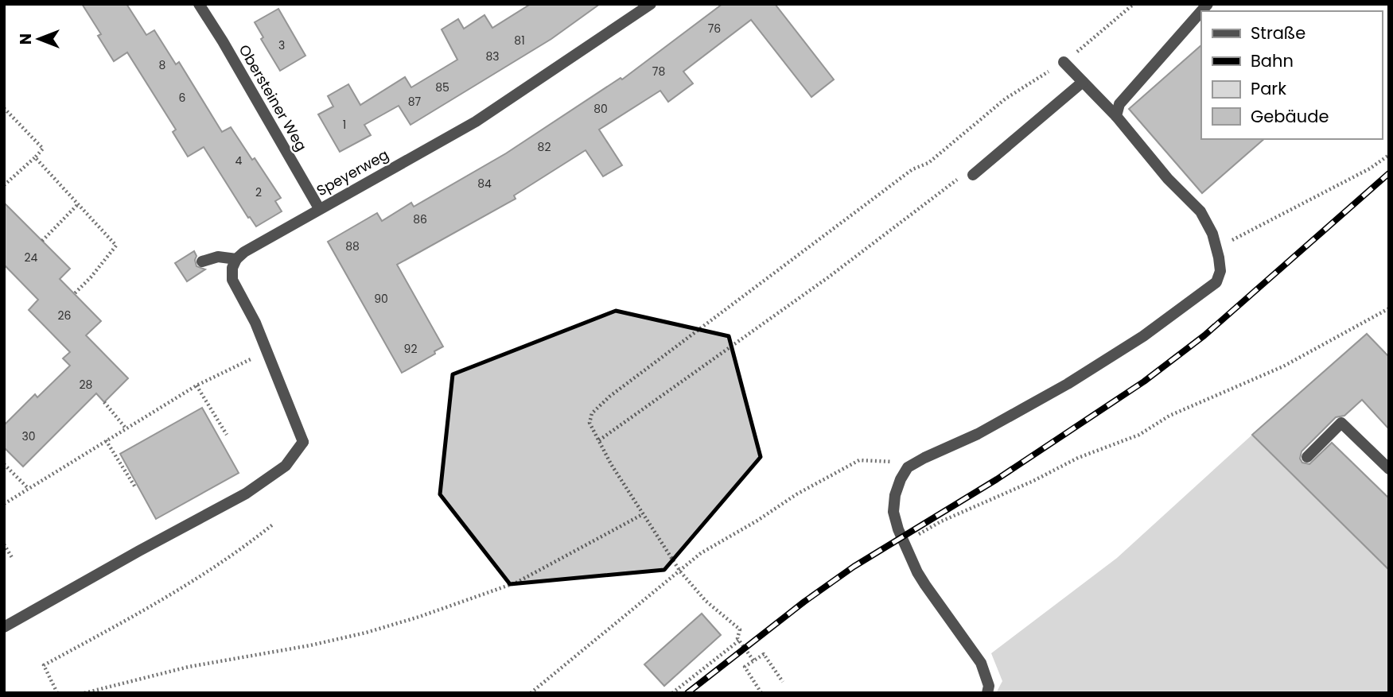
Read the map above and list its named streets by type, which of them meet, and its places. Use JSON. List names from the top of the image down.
{
  "streets": {
    "street": ["Obersteiner Weg", "Speyerweg"]
  },
  "crossings": [
    ["Obersteiner Weg", "Speyerweg"]
  ],
  "house_numbers": [
    "76",
    "81",
    "3",
    "83",
    "8",
    "78",
    "85",
    "6",
    "87",
    "80",
    "1",
    "82",
    "4",
    "84",
    "2",
    "86",
    "88",
    "24",
    "90",
    "26",
    "92",
    "28",
    "30"
  ],
  "legend": [
    "Straße",
    "Bahn",
    "Park",
    "Gebäude"
  ],
  "north": "left"
}
